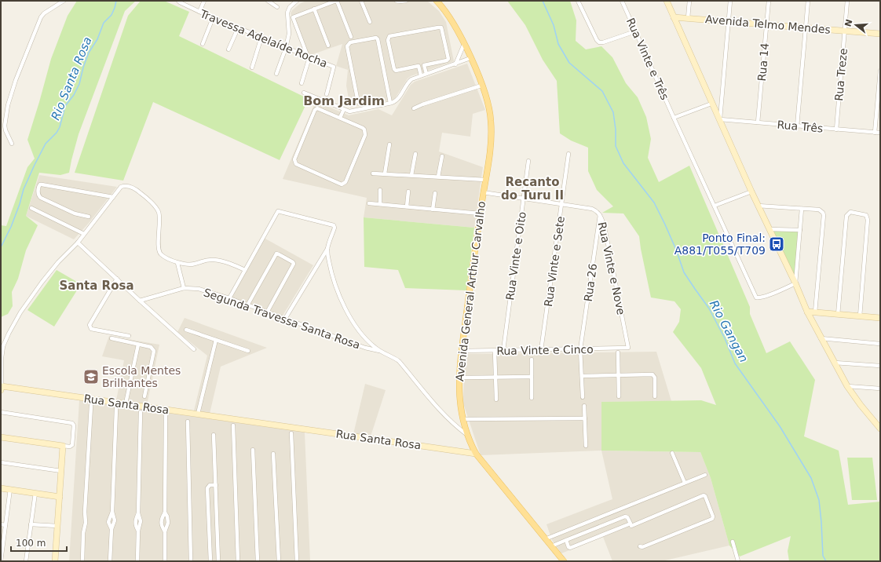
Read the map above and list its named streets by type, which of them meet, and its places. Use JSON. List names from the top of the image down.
{
  "streets": {
    "main road": ["Avenida General Arthur Carvalho"],
    "street": [
      "Avenida Telmo Mendes",
      "Travessa Adelaíde Rocha",
      "Rua Vinte e Três",
      "Rua 14",
      "Rua Treze",
      "Rua Três",
      "Rua Vinte e Oito",
      "Rua Vinte e Sete",
      "Rua Vinte e Nove",
      "Rua 26",
      "Segunda Travessa Santa Rosa",
      "Rua Vinte e Cinco",
      "Rua Santa Rosa"
    ]
  },
  "crossings": [
    ["Avenida Telmo Mendes", "Rua 14"],
    ["Avenida Telmo Mendes", "Rua Treze"],
    ["Rua 14", "Rua Três"],
    ["Rua Treze", "Rua Três"],
    ["Rua Vinte e Oito", "Rua Vinte e Nove"],
    ["Rua Vinte e Oito", "Rua Vinte e Cinco"],
    ["Rua Vinte e Sete", "Rua Vinte e Nove"],
    ["Rua Vinte e Sete", "Rua Vinte e Cinco"],
    ["Rua Vinte e Nove", "Rua 26"],
    ["Rua Vinte e Nove", "Avenida General Arthur Carvalho"],
    ["Rua Vinte e Nove", "Rua Vinte e Cinco"],
    ["Rua 26", "Rua Vinte e Cinco"],
    ["Avenida General Arthur Carvalho", "Rua Vinte e Cinco"],
    ["Avenida General Arthur Carvalho", "Rua Santa Rosa"]
  ],
  "districts": ["Bom Jardim", "Recanto do Turu II", "Santa Rosa"],
  "water": ["Rio Santa Rosa", "Rio Gangan"],
  "places": {
    "bus stop": ["Ponto Final: A881/T055/T709"],
    "school or university": ["Escola Mentes Brilhantes"]
  },
  "scale_bar": "100 m",
  "north": "left"
}
